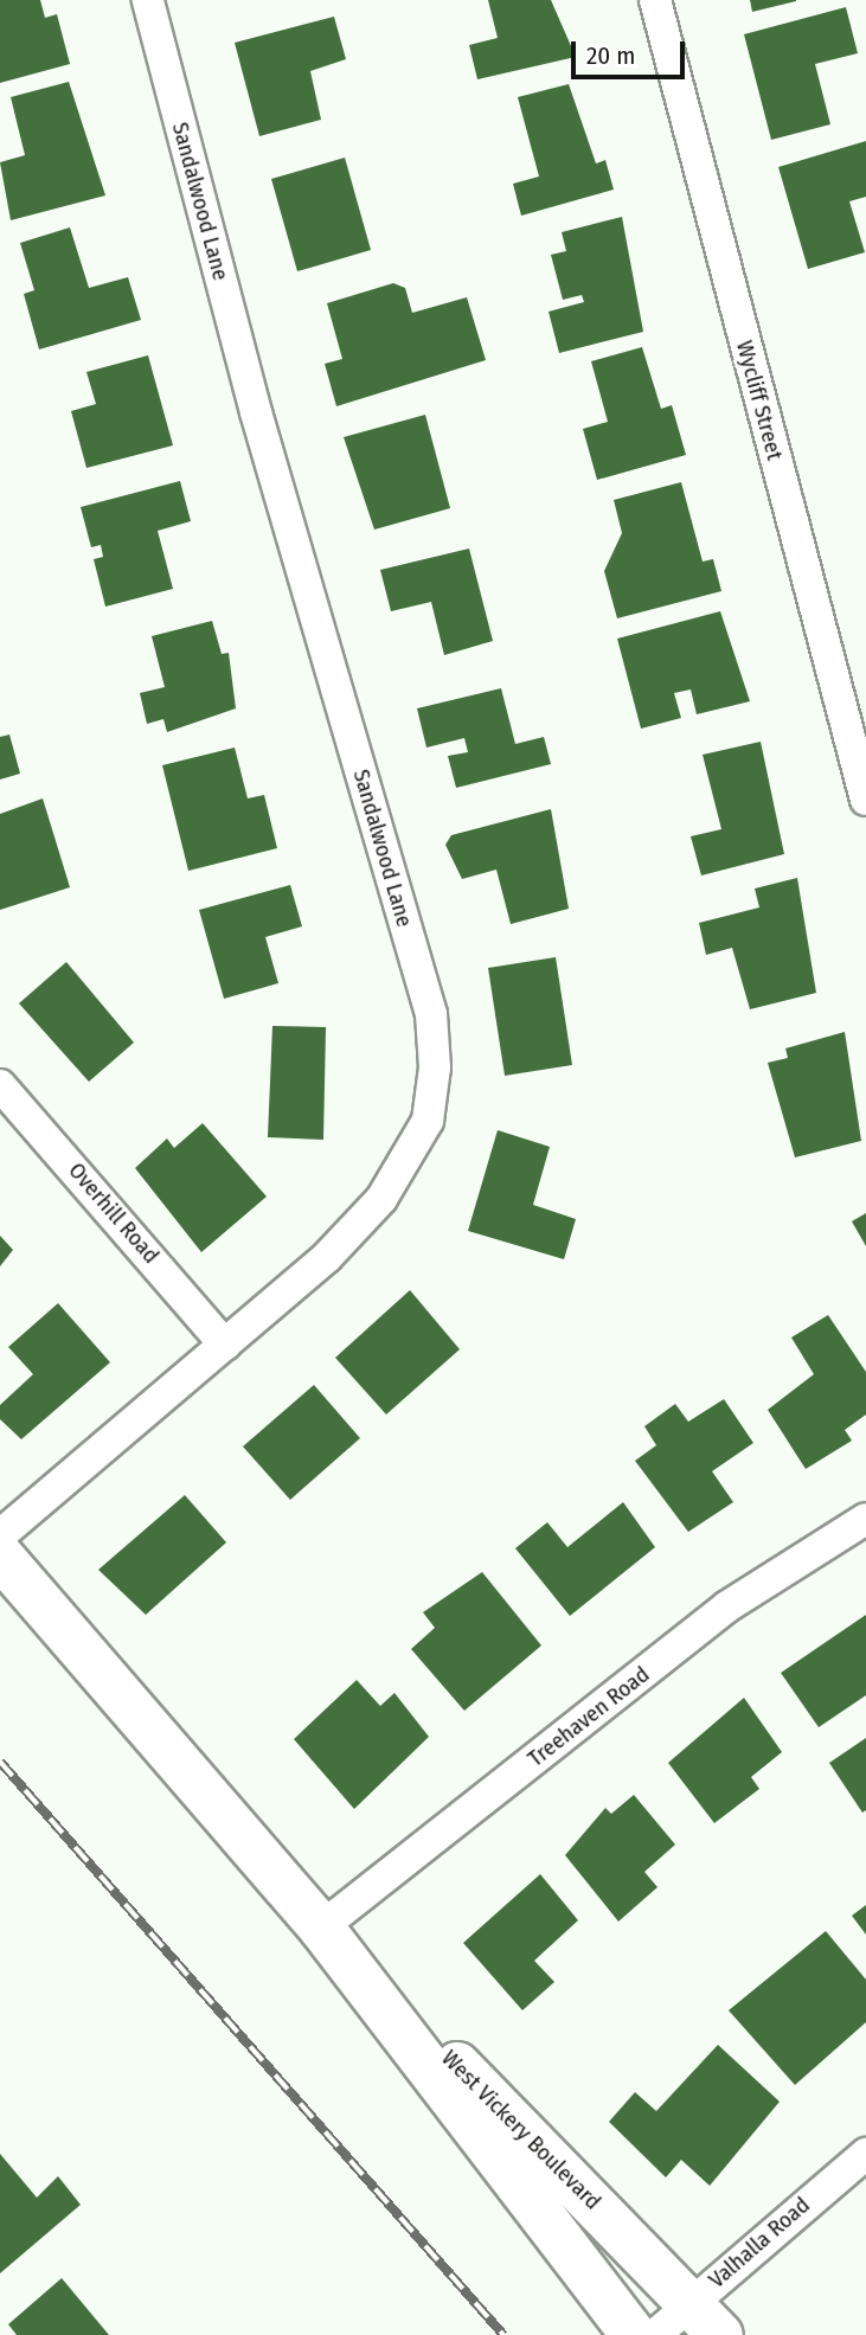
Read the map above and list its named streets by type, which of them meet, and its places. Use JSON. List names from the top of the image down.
{
  "streets": {
    "main road": ["West Vickery Boulevard"],
    "street": [
      "Sandalwood Lane",
      "Wycliff Street",
      "Overhill Road",
      "Treehaven Road",
      "Valhalla Road"
    ]
  },
  "crossings": [
    ["Sandalwood Lane", "Overhill Road"],
    ["Treehaven Road", "West Vickery Boulevard"],
    ["West Vickery Boulevard", "Valhalla Road"]
  ],
  "scale_bar": "20 m"
}
